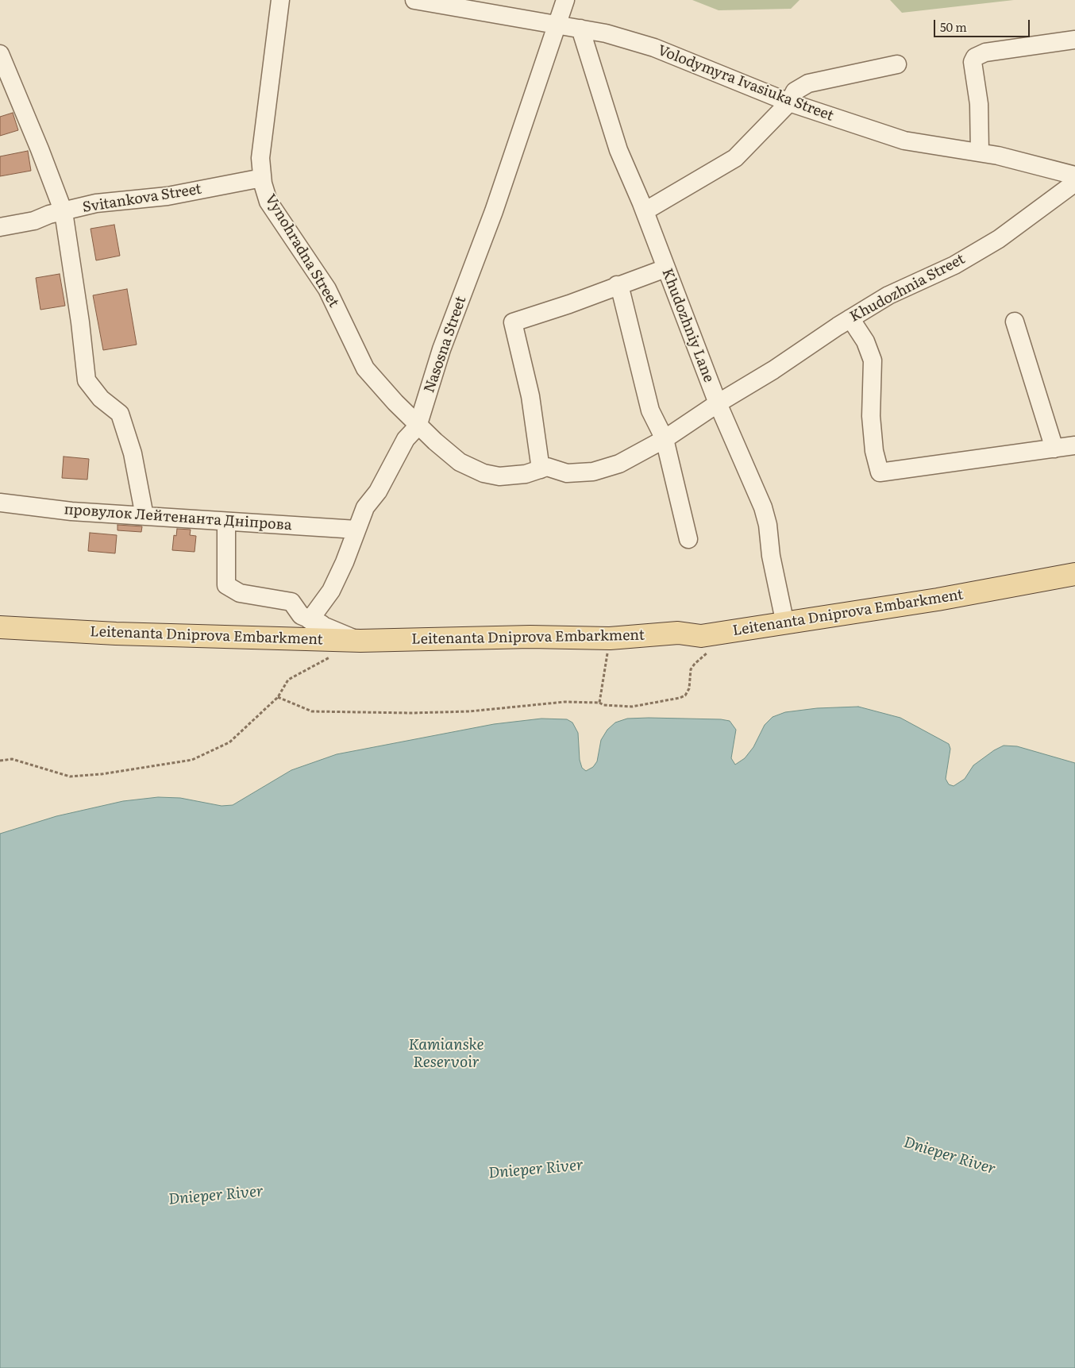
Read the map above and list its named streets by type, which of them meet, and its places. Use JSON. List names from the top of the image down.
{
  "streets": {
    "main road": ["Leitenanta Dniprova Embarkment"],
    "street": [
      "Volodymyra Ivasiuka Street",
      "Svitankova Street",
      "Vynohradna Street",
      "Khudozhnia Street",
      "Khudozhniy Lane",
      "Nasosna Street",
      "провулок Лейтенанта Дніпрова"
    ]
  },
  "crossings": [
    ["Volodymyra Ivasiuka Street", "Khudozhniy Lane"],
    ["Volodymyra Ivasiuka Street", "Nasosna Street"],
    ["Svitankova Street", "Vynohradna Street"],
    ["Vynohradna Street", "Khudozhnia Street"],
    ["Vynohradna Street", "Khudozhniy Lane"],
    ["Vynohradna Street", "Nasosna Street"],
    ["Khudozhnia Street", "Khudozhniy Lane"],
    ["Khudozhniy Lane", "Leitenanta Dniprova Embarkment"],
    ["Nasosna Street", "провулок Лейтенанта Дніпрова"],
    ["Nasosna Street", "Leitenanta Dniprova Embarkment"]
  ],
  "water": ["Kamianske Reservoir", "Dnieper River"],
  "scale_bar": "50 m"
}
